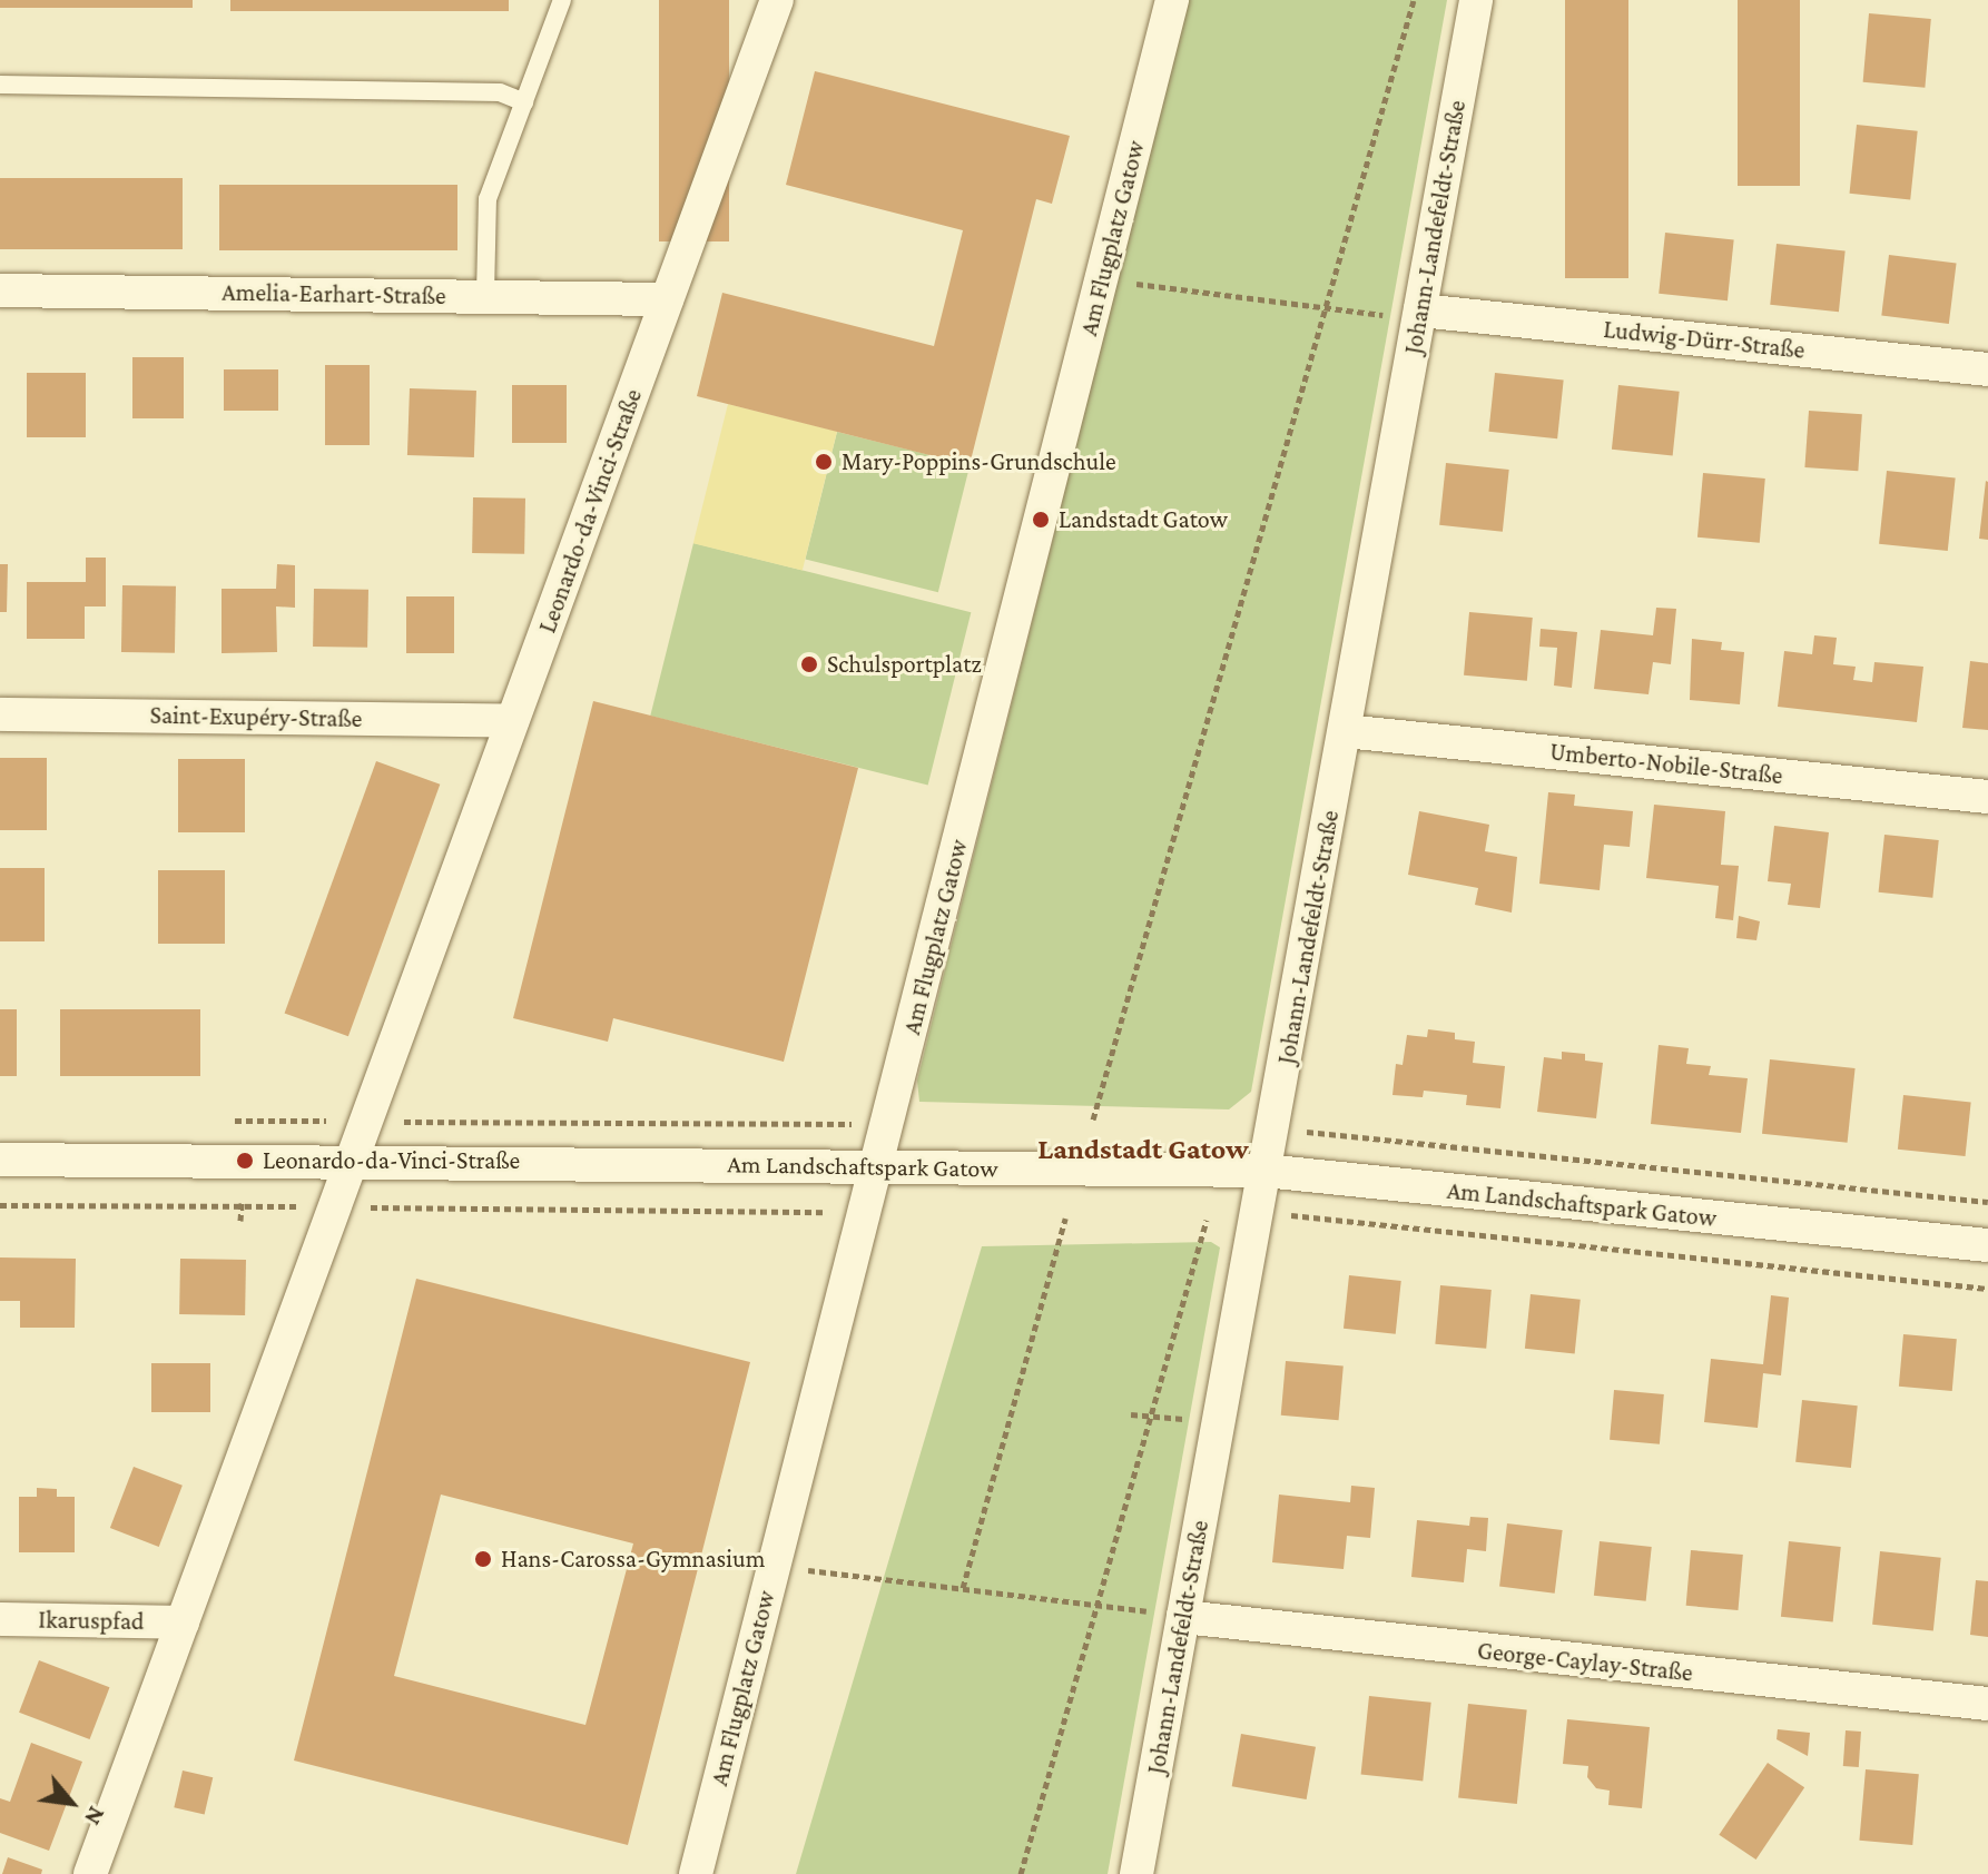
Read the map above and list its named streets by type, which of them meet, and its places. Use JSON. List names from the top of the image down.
{
  "streets": {
    "street": [
      "Johann-Landefeldt-Straße",
      "Am Flugplatz Gatow",
      "Amelia-Earhart-Straße",
      "Ludwig-Dürr-Straße",
      "Leonardo-da-Vinci-Straße",
      "Saint-Exupéry-Straße",
      "Umberto-Nobile-Straße",
      "Am Landschaftspark Gatow",
      "Ikaruspfad",
      "George-Caylay-Straße"
    ]
  },
  "crossings": [
    ["Johann-Landefeldt-Straße", "Ludwig-Dürr-Straße"],
    ["Johann-Landefeldt-Straße", "Umberto-Nobile-Straße"],
    ["Johann-Landefeldt-Straße", "Am Landschaftspark Gatow"],
    ["Johann-Landefeldt-Straße", "George-Caylay-Straße"],
    ["Am Flugplatz Gatow", "Am Landschaftspark Gatow"],
    ["Amelia-Earhart-Straße", "Leonardo-da-Vinci-Straße"],
    ["Leonardo-da-Vinci-Straße", "Saint-Exupéry-Straße"],
    ["Leonardo-da-Vinci-Straße", "Am Landschaftspark Gatow"],
    ["Leonardo-da-Vinci-Straße", "Ikaruspfad"]
  ],
  "districts": ["Landstadt Gatow"],
  "places": [
    "Mary-Poppins-Grundschule",
    "Landstadt Gatow",
    "Schulsportplatz",
    "Leonardo-da-Vinci-Straße",
    "Hans-Carossa-Gymnasium"
  ],
  "north": "bottom right"
}
